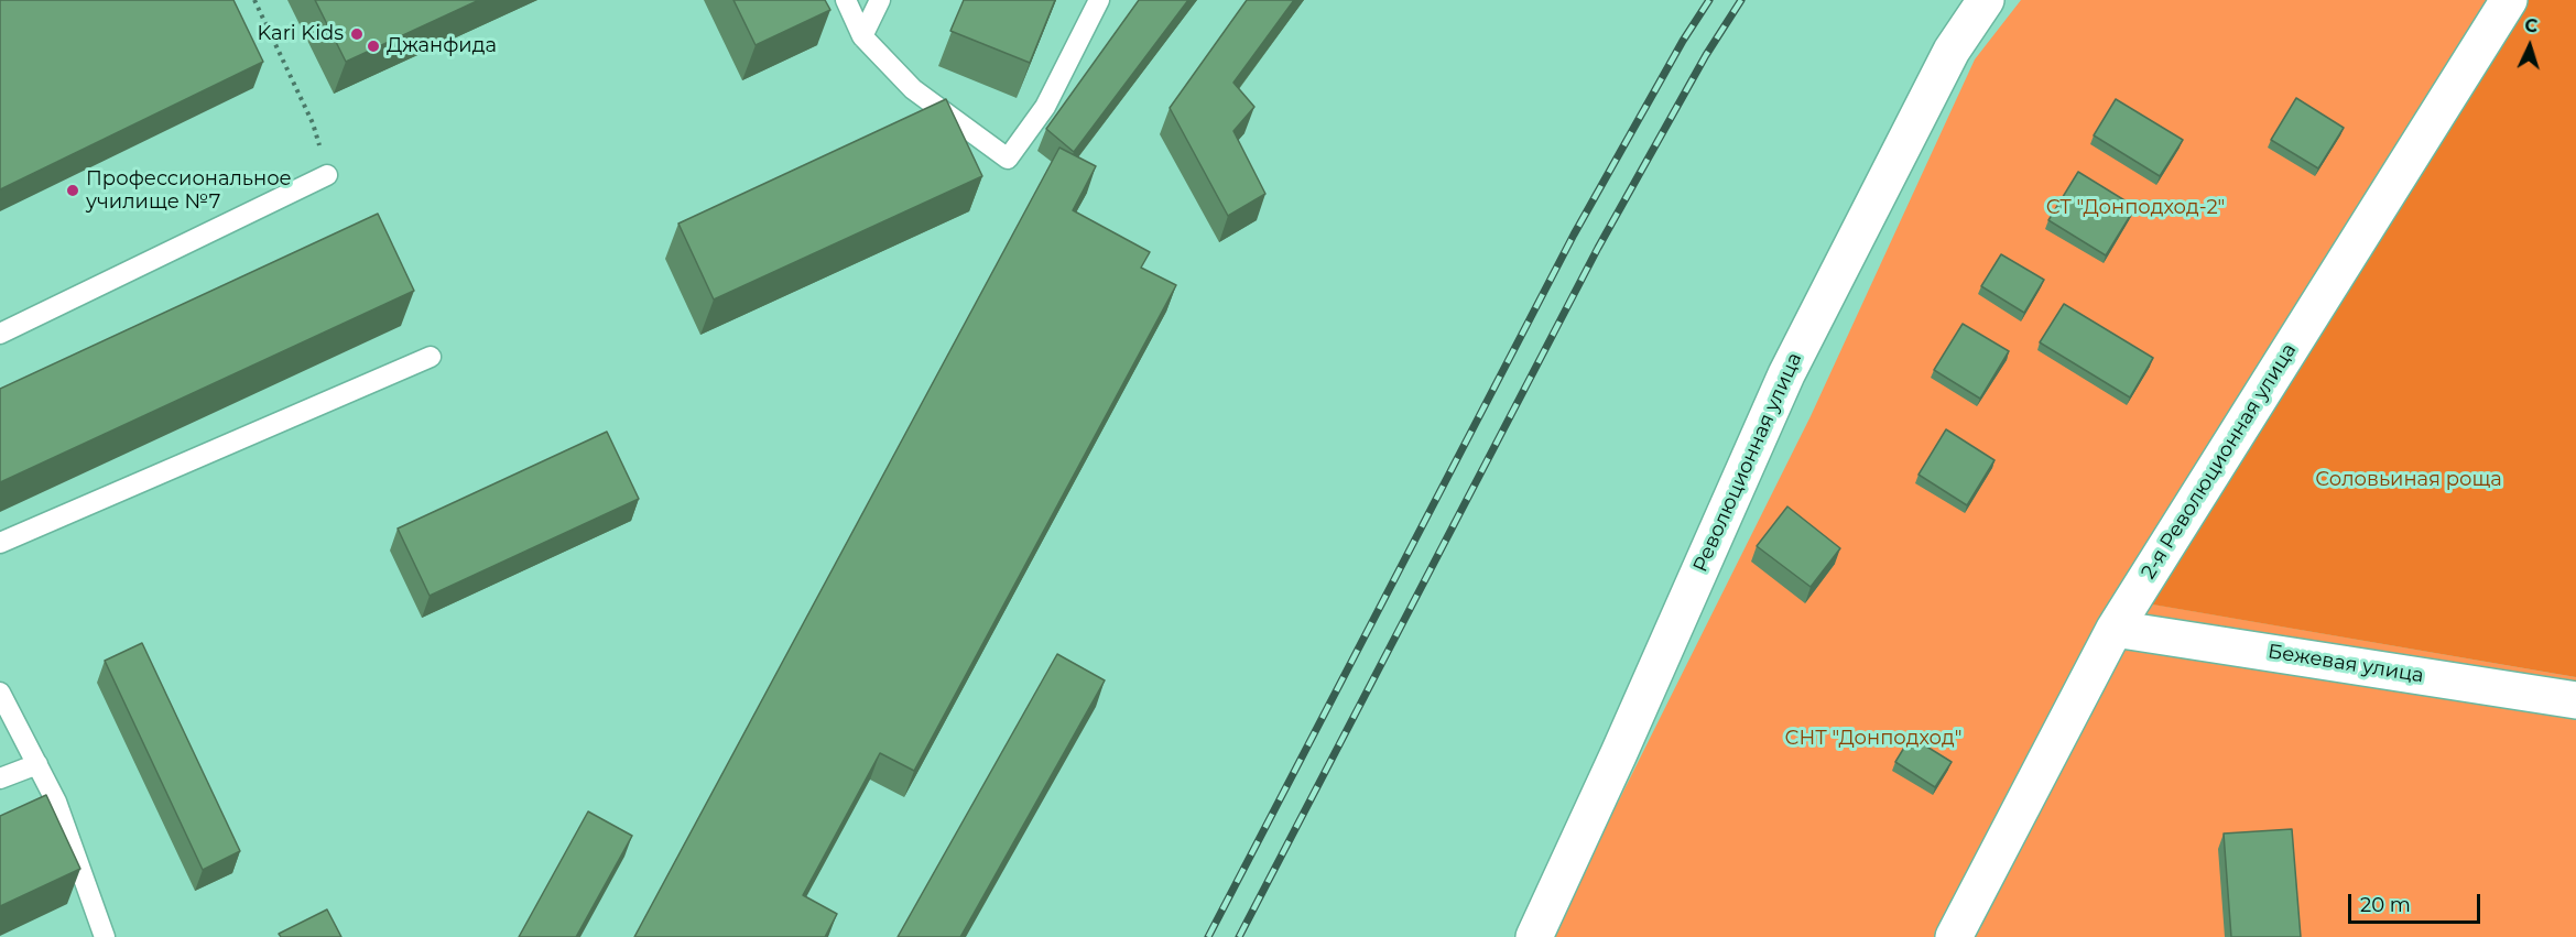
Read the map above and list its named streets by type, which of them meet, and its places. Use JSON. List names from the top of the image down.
{
  "streets": {
    "street": ["2-я Революционная улица", "Революционная улица", "Бежевая улица"]
  },
  "crossings": [
    ["2-я Революционная улица", "Бежевая улица"]
  ],
  "parks": ["СТ \"Донподход-2\"", "Соловьиная роща", "СНТ \"Донподход\""],
  "places": ["Kari Kids", "Джанфида", "Профессиональное училище №7"],
  "scale_bar": "20 m",
  "north": "top"
}
